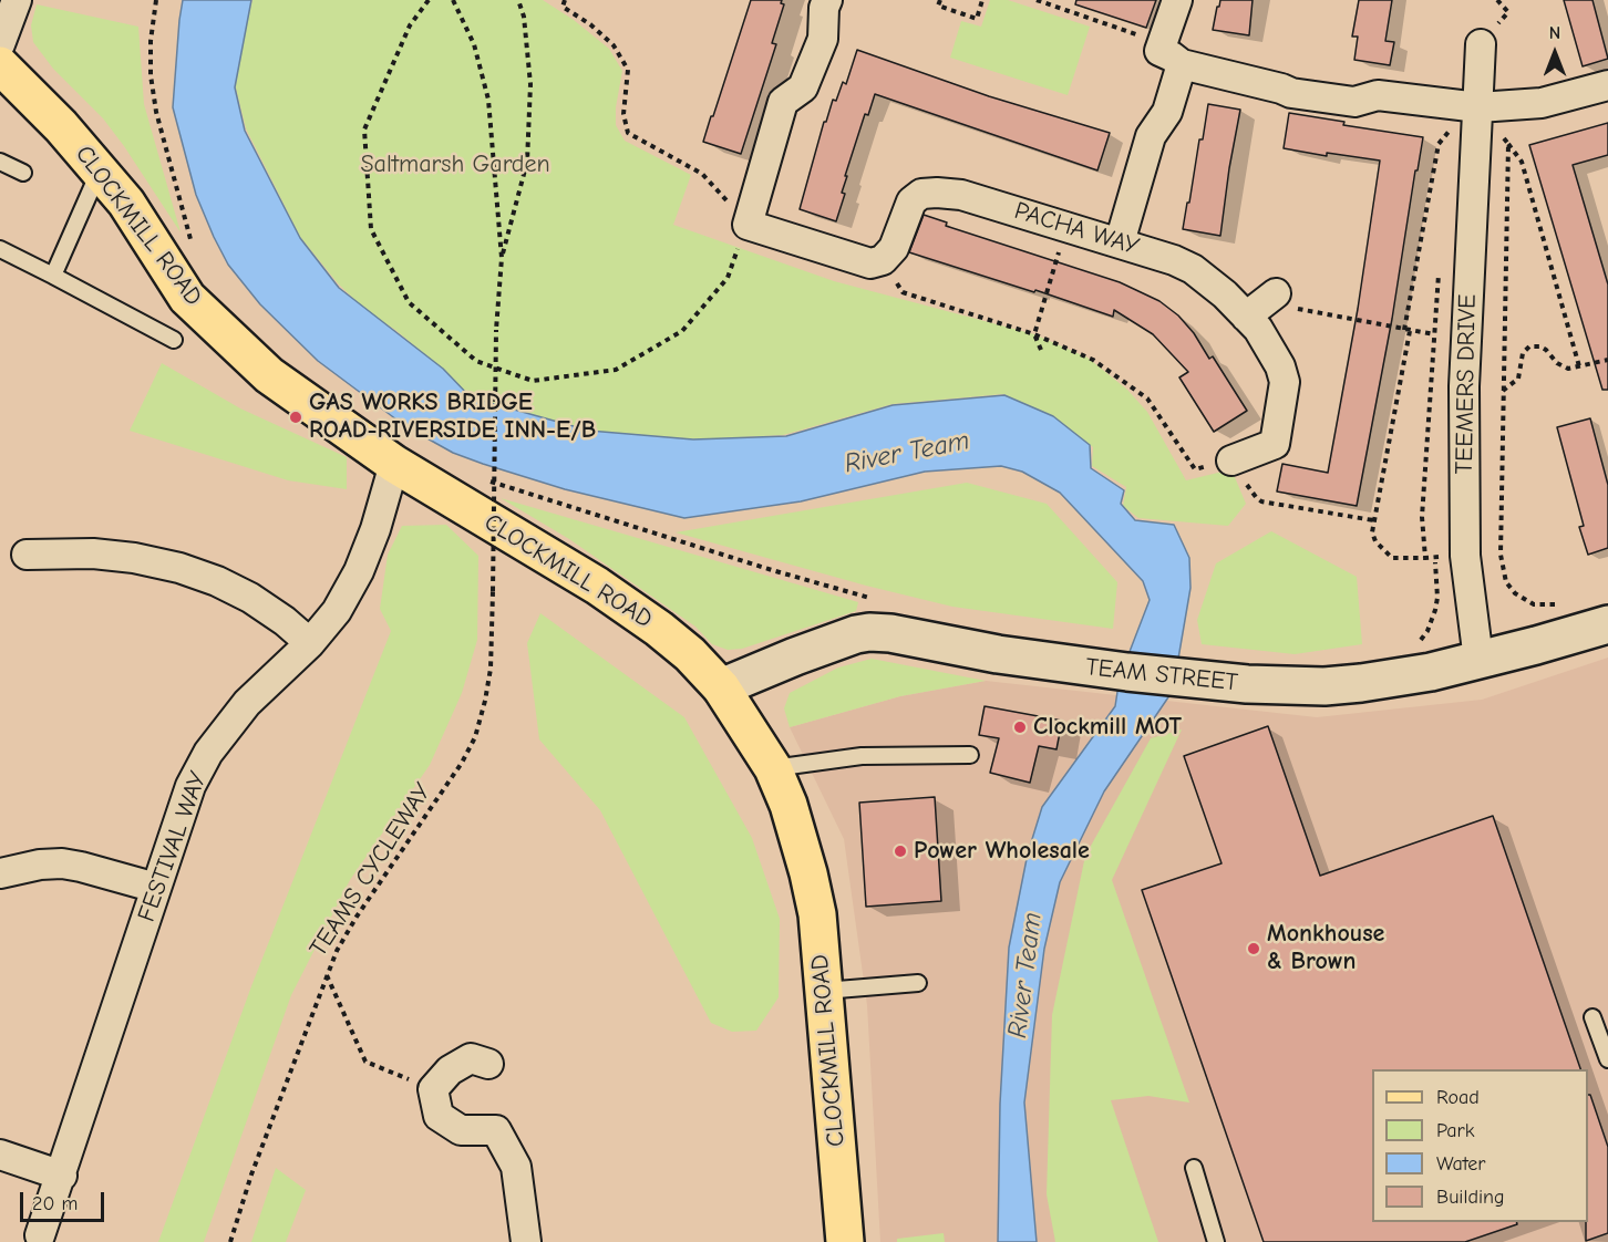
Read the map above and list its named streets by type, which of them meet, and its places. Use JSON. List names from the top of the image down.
{
  "streets": {
    "main road": ["CLOCKMILL ROAD"],
    "street": [
      "PACHA WAY",
      "TEEMERS DRIVE",
      "TEAM STREET",
      "FESTIVAL WAY"
    ],
    "path": ["TEAMS CYCLEWAY"]
  },
  "crossings": [
    ["CLOCKMILL ROAD", "TEAM STREET"],
    ["CLOCKMILL ROAD", "FESTIVAL WAY"],
    ["TEEMERS DRIVE", "TEAM STREET"]
  ],
  "water": ["River Team"],
  "parks": ["Saltmarsh Garden"],
  "places": [
    "GAS WORKS BRIDGE ROAD-RIVERSIDE INN-E/B",
    "Clockmill MOT",
    "Power Wholesale",
    "Monkhouse & Brown"
  ],
  "legend": [
    "Road",
    "Park",
    "Water",
    "Building"
  ],
  "scale_bar": "20 m",
  "north": "top"
}
